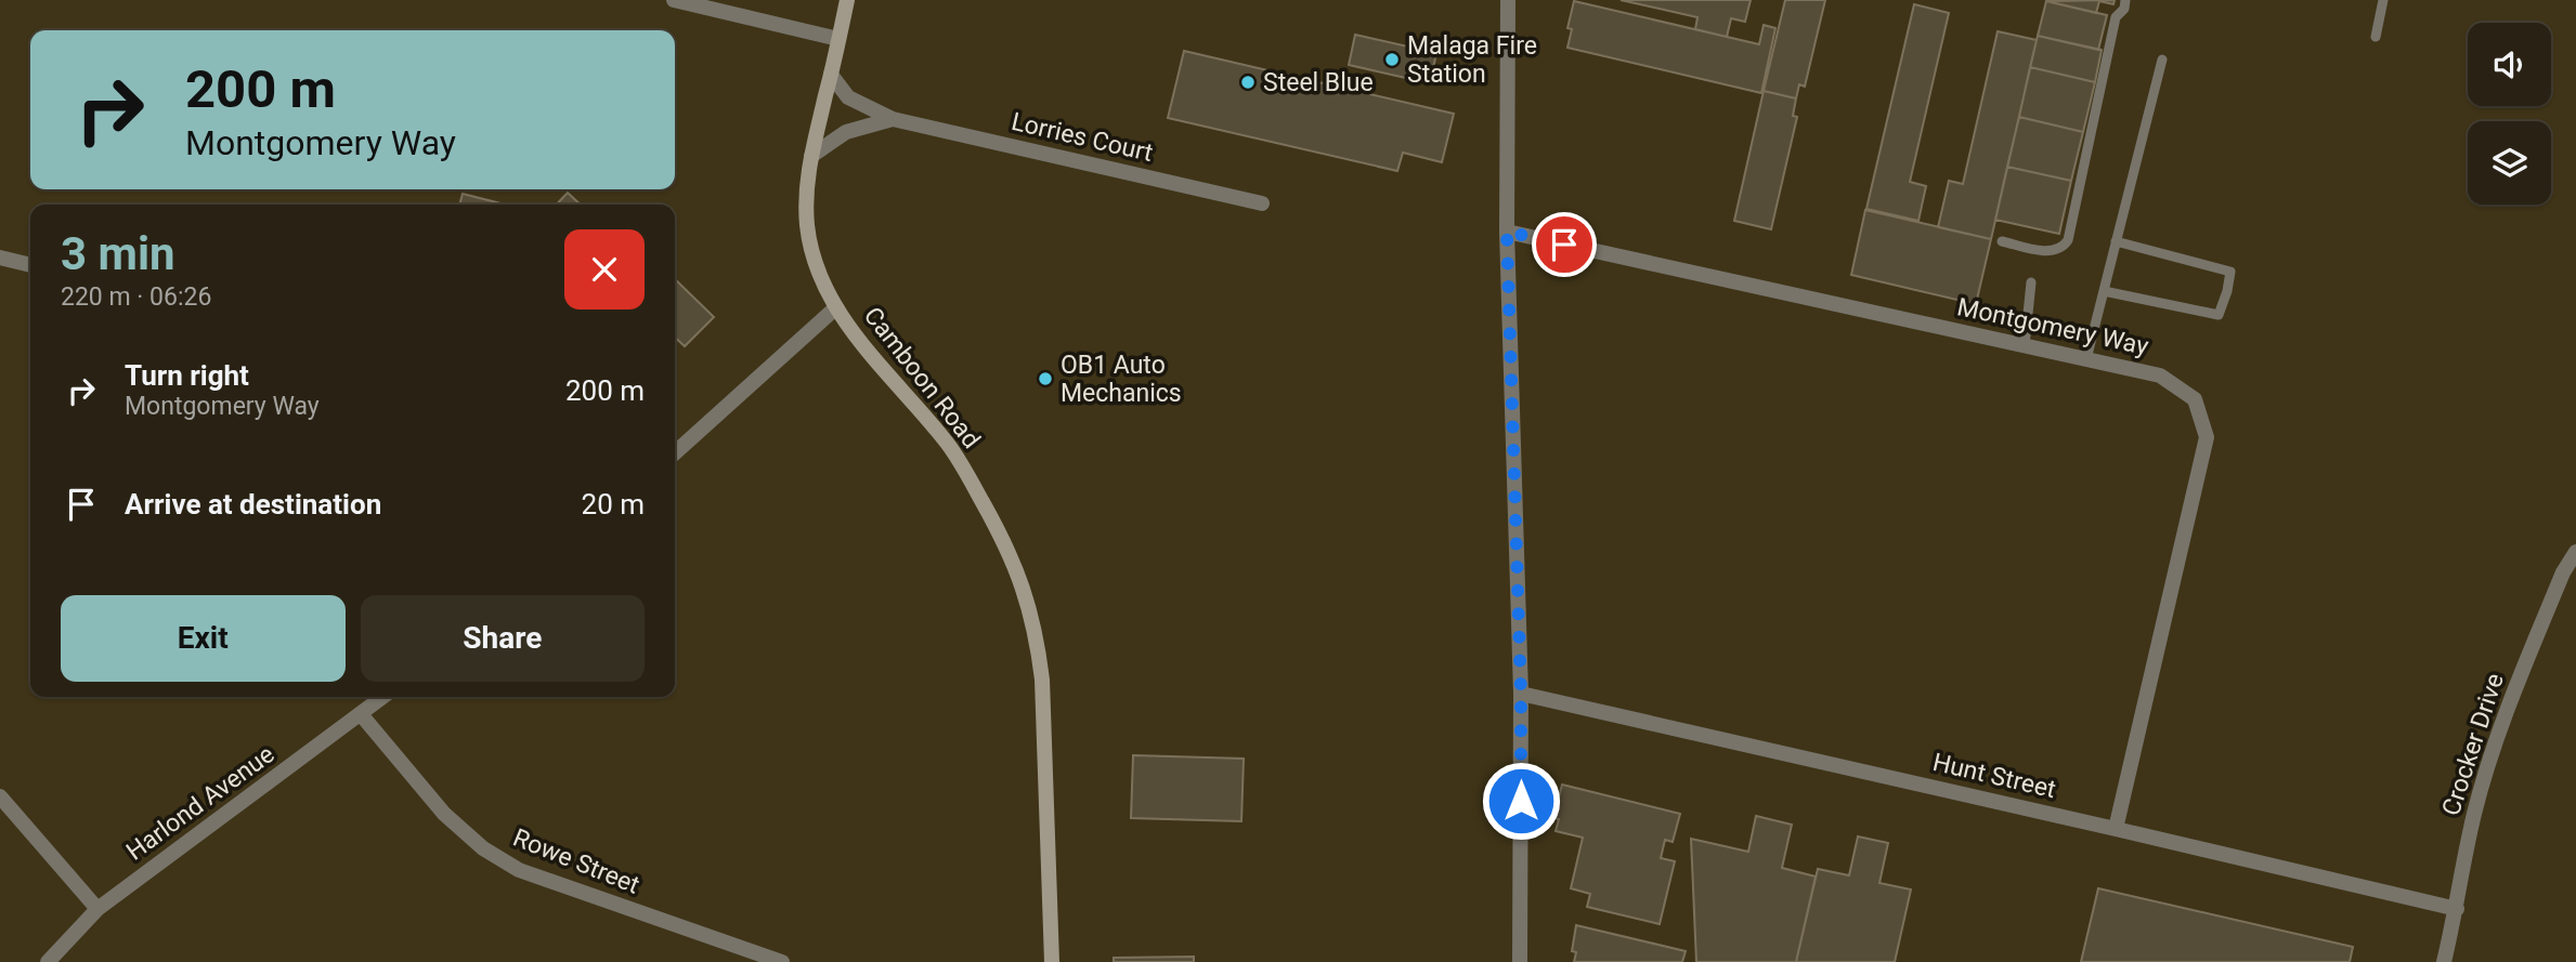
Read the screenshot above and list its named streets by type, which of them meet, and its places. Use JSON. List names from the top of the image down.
{
  "streets": {
    "street": [
      "Lorries Court",
      "Montgomery Way",
      "Camboon Road",
      "Crocker Drive",
      "Hunt Street",
      "Harlond Avenue",
      "Rowe Street"
    ]
  },
  "crossings": [
    ["Lorries Court", "Camboon Road"],
    ["Montgomery Way", "Hunt Street"],
    ["Crocker Drive", "Hunt Street"],
    ["Harlond Avenue", "Rowe Street"]
  ],
  "places": ["Malaga Fire Station", "Steel Blue", "OB1 Auto Mechanics"],
  "page": {
    "turn": ["200 m", "Montgomery Way"],
    "heading": ["3 min", "220 m · 06:26"],
    "list": [
      {
        "name": "Turn right",
        "note": "Montgomery Way",
        "value": "200 m"
      },
      {
        "name": "Arrive at destination",
        "value": "20 m"
      }
    ],
    "buttons": ["Exit", "Share"]
  }
}
